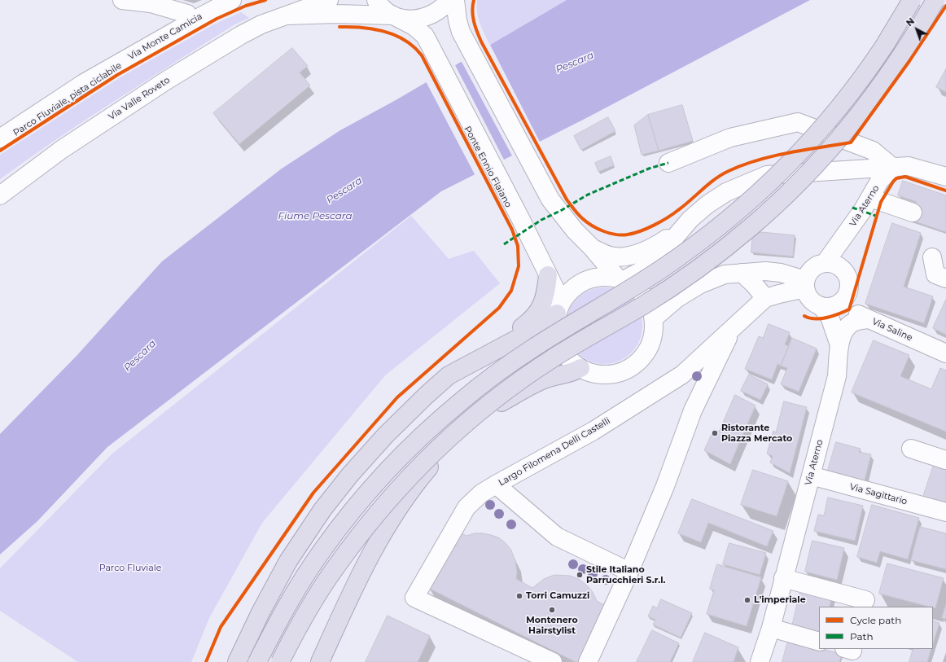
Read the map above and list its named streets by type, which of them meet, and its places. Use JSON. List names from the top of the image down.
{
  "streets": {
    "street": [
      "Via Monte Camicia",
      "Via Valle Roveto",
      "Ponte Ennio Flaiano",
      "Via Aterno",
      "Via Saline",
      "Largo Filomena Delli Castelli",
      "Via Sagittario"
    ],
    "cycle path": ["Parco Fluviale, pista ciclabile"]
  },
  "crossings": [
    ["Via Valle Roveto", "Ponte Ennio Flaiano"],
    ["Via Aterno", "Via Saline"],
    ["Via Aterno", "Largo Filomena Delli Castelli"],
    ["Via Aterno", "Via Sagittario"],
    ["Via Saline", "Largo Filomena Delli Castelli"]
  ],
  "water": ["Pescara", "Fiume Pescara"],
  "parks": ["Parco Fluviale"],
  "places": [
    "Ristorante Piazza Mercato",
    "Stile Italiano Parrucchieri S.r.l.",
    "Torri Camuzzi",
    "L'imperiale",
    "Montenero Hairstylist"
  ],
  "legend": ["Cycle path", "Path"],
  "north": "top left"
}
